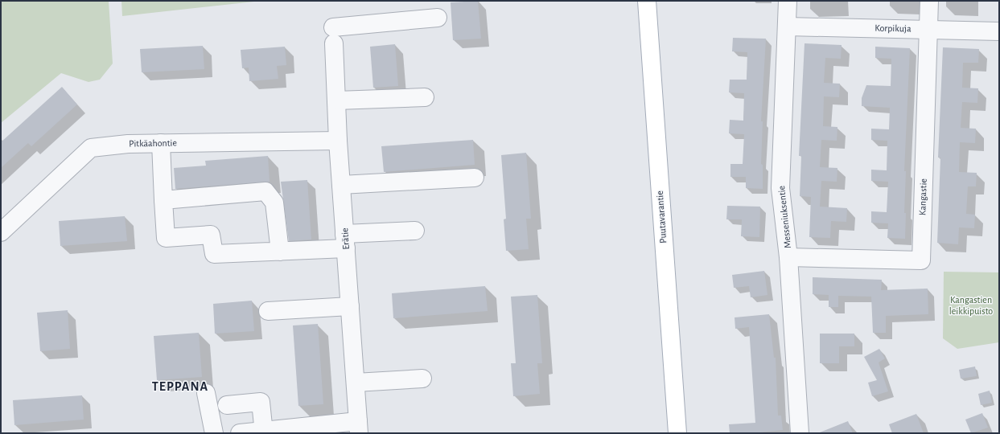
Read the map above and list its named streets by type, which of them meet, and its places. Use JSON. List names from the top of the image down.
{
  "streets": {
    "main road": ["Puutavarantie"],
    "street": [
      "Korpikuja",
      "Pitkäahontie",
      "Kangastie",
      "Messeniuksentie",
      "Erätie"
    ]
  },
  "crossings": [
    ["Korpikuja", "Kangastie"],
    ["Korpikuja", "Messeniuksentie"],
    ["Pitkäahontie", "Erätie"],
    ["Kangastie", "Messeniuksentie"]
  ],
  "districts": ["TEPPANA"],
  "parks": ["Kangastien leikkipuisto"]
}
